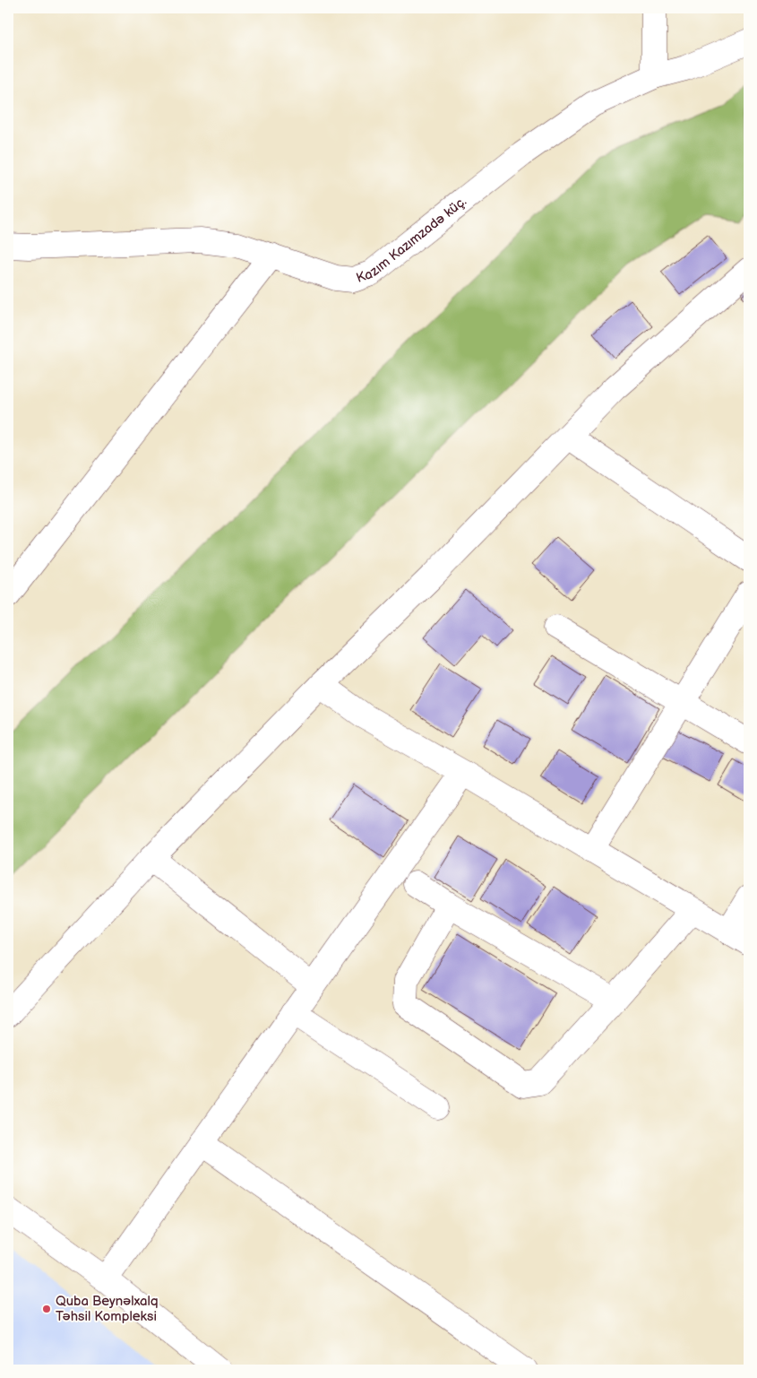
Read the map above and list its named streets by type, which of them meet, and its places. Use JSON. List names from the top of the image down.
{
  "streets": {
    "street": ["Kazım Kazımzadə küç."]
  },
  "places": ["Quba Beynəlxalq Təhsil Kompleksi"]
}
